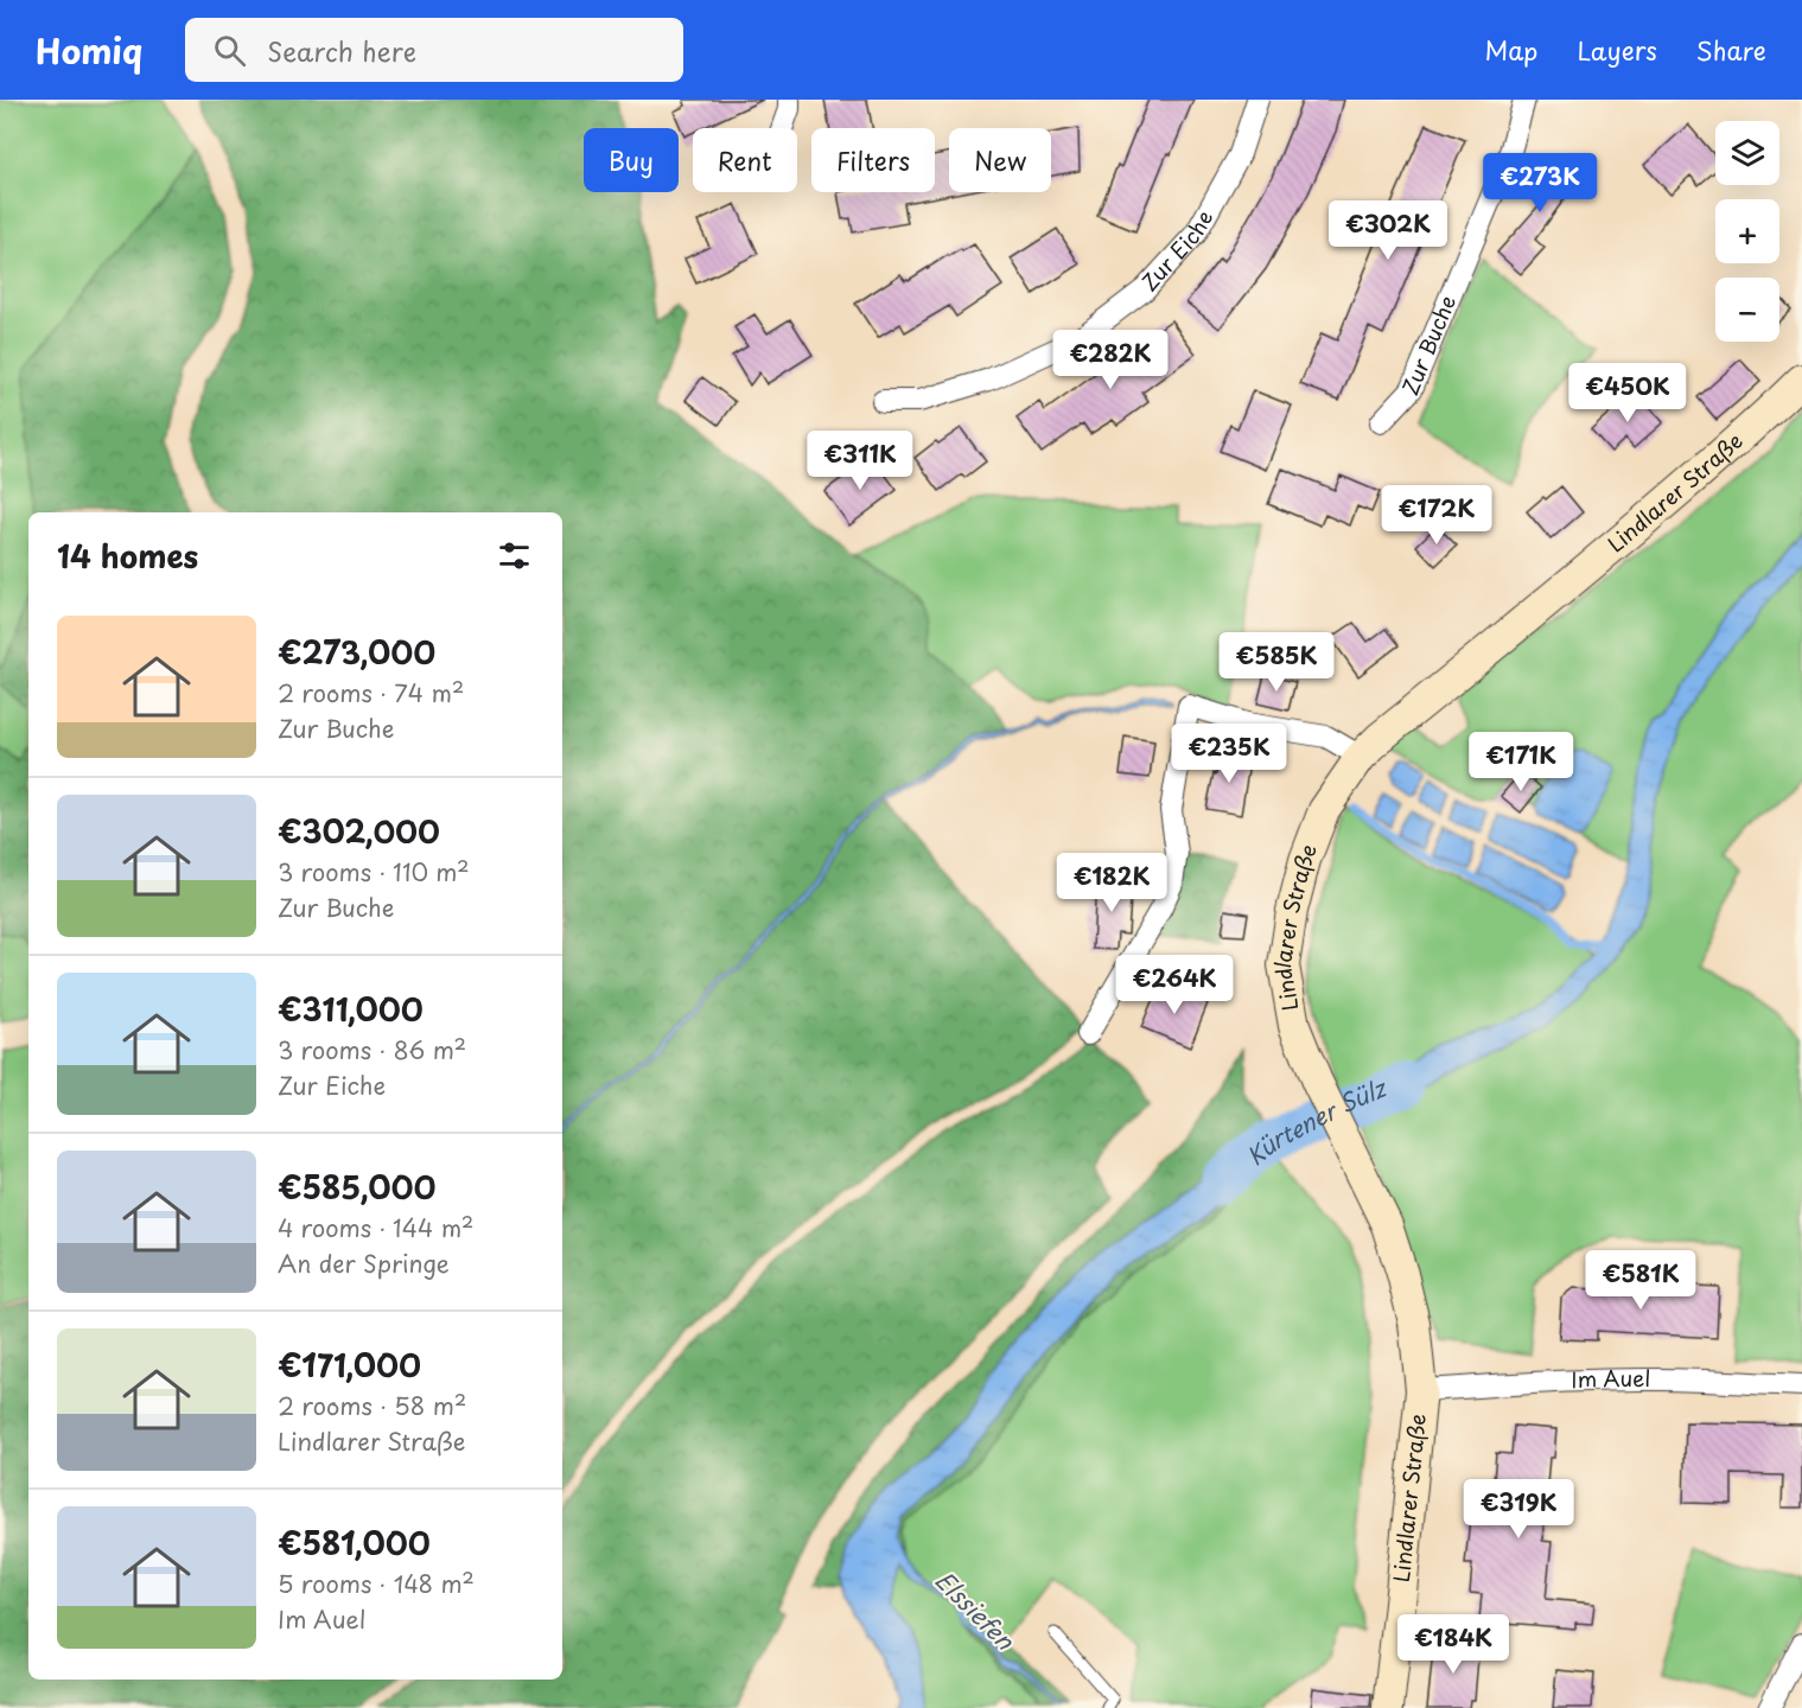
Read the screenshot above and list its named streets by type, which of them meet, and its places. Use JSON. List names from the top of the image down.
{
  "streets": {
    "main road": ["Lindlarer Straße"],
    "street": ["Zur Eiche", "Zur Buche", "Im Auel"]
  },
  "crossings": [
    ["Lindlarer Straße", "Im Auel"]
  ],
  "water": ["Kürtener Sülz", "Elssiefen"],
  "page": {
    "header": "Homiq",
    "search": "Search here",
    "nav": ["Map", "Layers", "Share"],
    "map_buttons": ["+", "−"],
    "chip": [
      "Buy",
      "Rent",
      "Filters",
      "New"
    ],
    "price": [
      "€273K",
      "€302K",
      "€282K",
      "€450K",
      "€311K",
      "€172K",
      "€585K",
      "€235K",
      "€171K",
      "€182K",
      "€264K",
      "€581K",
      "€319K",
      "€184K"
    ],
    "heading": "14 homes",
    "list": [
      {
        "name": "€273,000",
        "note": "2 rooms · 74 m² · Zur Buche"
      },
      {
        "name": "€302,000",
        "note": "3 rooms · 110 m² · Zur Buche"
      },
      {
        "name": "€311,000",
        "note": "3 rooms · 86 m² · Zur Eiche"
      },
      {
        "name": "€585,000",
        "note": "4 rooms · 144 m² · An der Springe"
      },
      {
        "name": "€171,000",
        "note": "2 rooms · 58 m² · Lindlarer Straße"
      },
      {
        "name": "€581,000",
        "note": "5 rooms · 148 m² · Im Auel"
      }
    ]
  }
}
